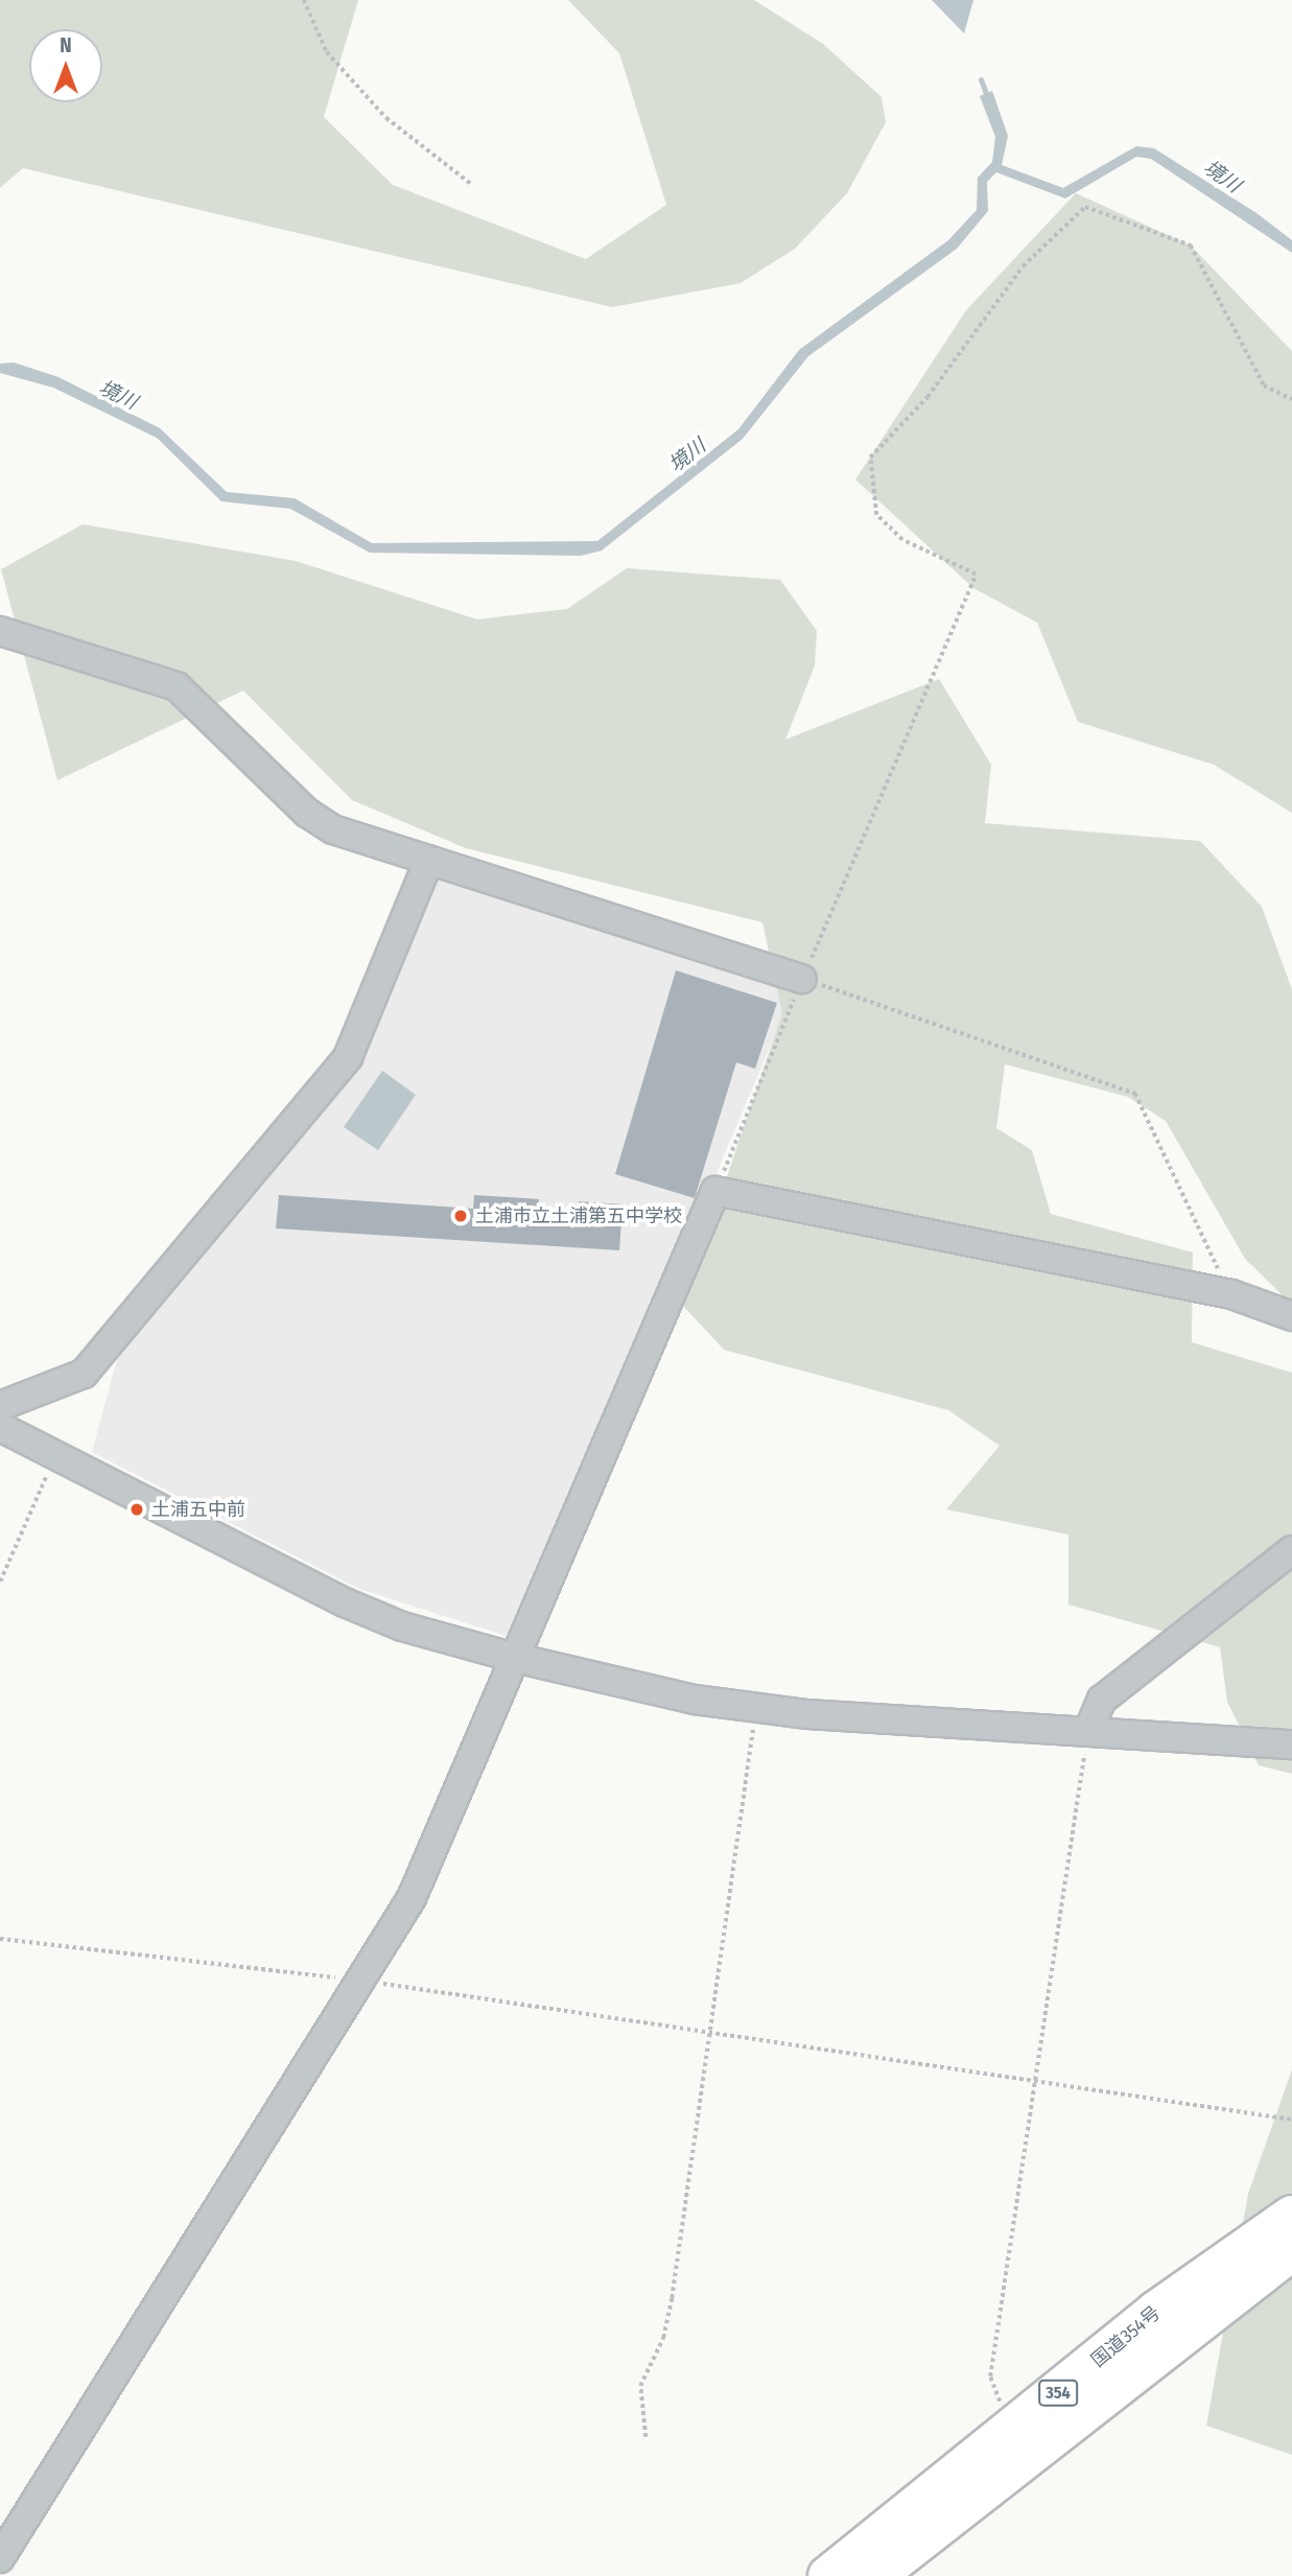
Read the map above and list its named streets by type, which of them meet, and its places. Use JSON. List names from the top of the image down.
{
  "streets": {
    "highway": ["国道354号", "354"]
  },
  "water": ["境川"],
  "places": ["土浦市立土浦第五中学校", "土浦五中前"],
  "north": "top"
}
